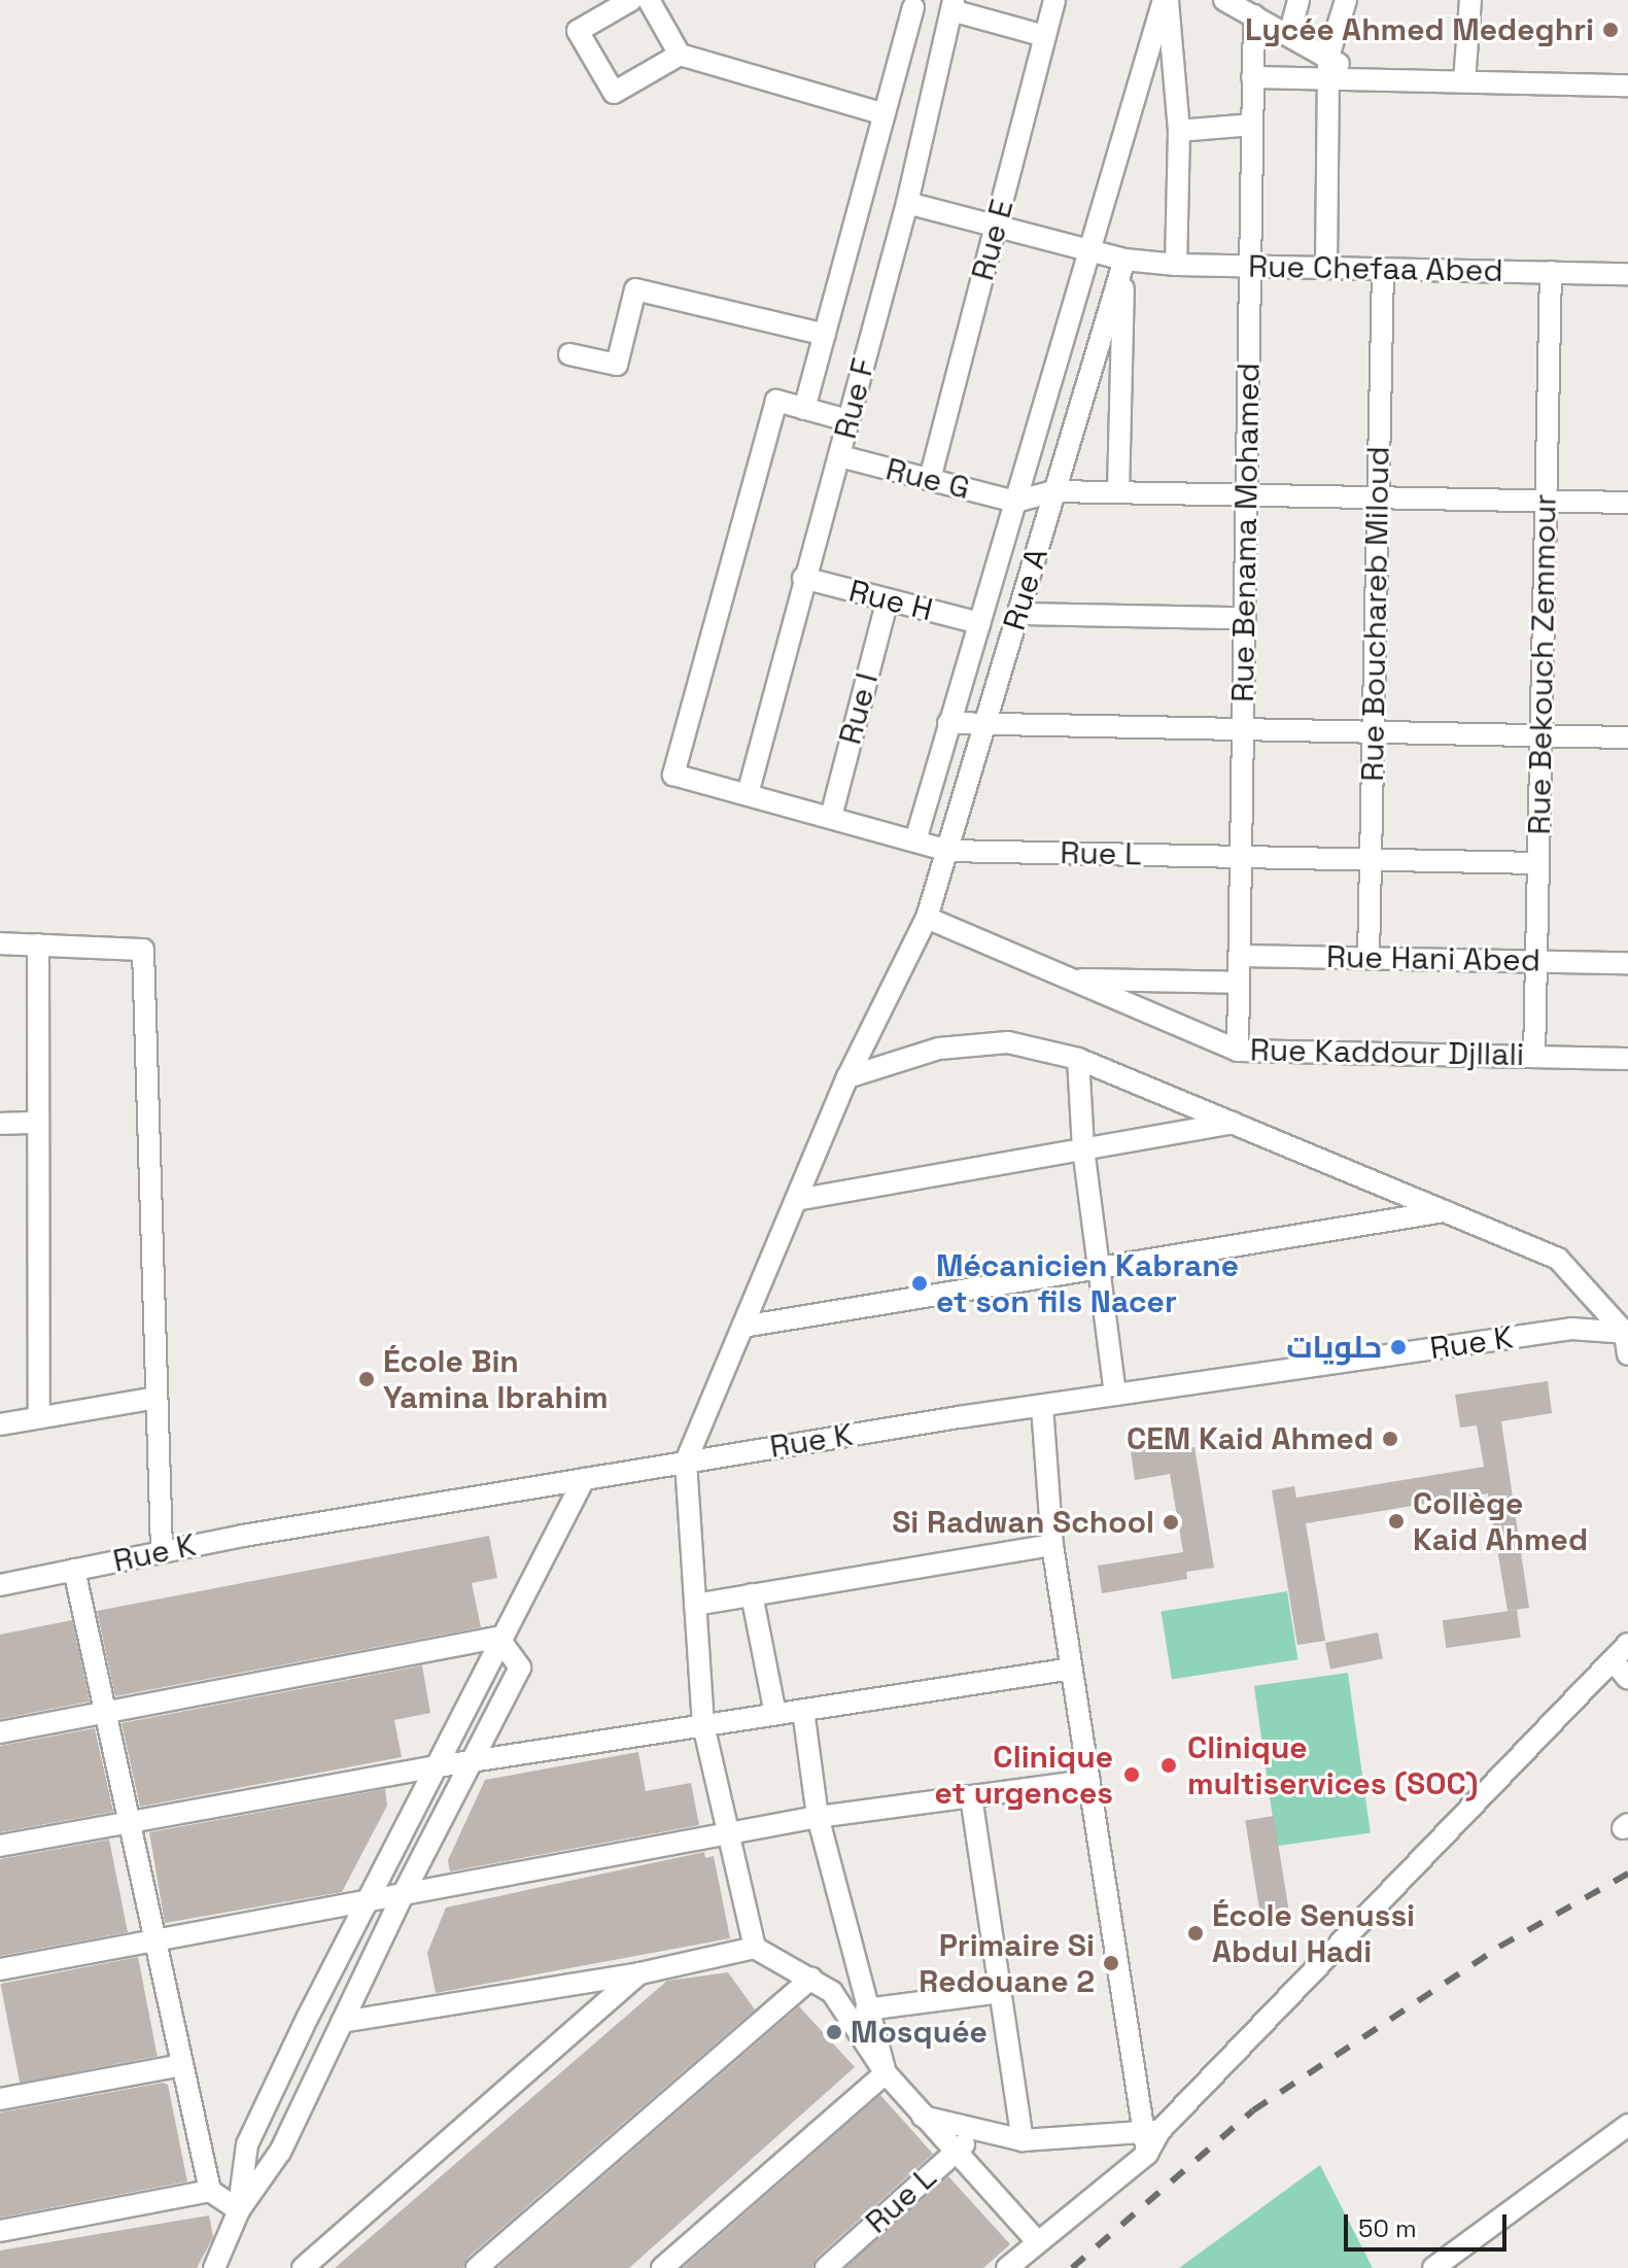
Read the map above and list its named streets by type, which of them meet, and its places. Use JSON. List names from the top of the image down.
{
  "streets": {
    "street": [
      "Rue E",
      "Rue Chefaa Abed",
      "Rue F",
      "Rue G",
      "Rue Benama Mohamed",
      "Rue A",
      "Rue H",
      "Rue Bouchareb Miloud",
      "Rue Bekouch Zemmour",
      "Rue I",
      "Rue L",
      "Rue Hani Abed",
      "Rue Kaddour Djllali",
      "Rue K"
    ]
  },
  "crossings": [
    ["Rue E", "Rue Chefaa Abed"],
    ["Rue E", "Rue G"],
    ["Rue Chefaa Abed", "Rue F"],
    ["Rue Chefaa Abed", "Rue Benama Mohamed"],
    ["Rue Chefaa Abed", "Rue A"],
    ["Rue Chefaa Abed", "Rue Bouchareb Miloud"],
    ["Rue Chefaa Abed", "Rue Bekouch Zemmour"],
    ["Rue F", "Rue G"],
    ["Rue F", "Rue H"],
    ["Rue F", "Rue L"],
    ["Rue Benama Mohamed", "Rue H"],
    ["Rue Benama Mohamed", "Rue L"],
    ["Rue Benama Mohamed", "Rue Hani Abed"],
    ["Rue Benama Mohamed", "Rue Kaddour Djllali"],
    ["Rue A", "Rue H"],
    ["Rue A", "Rue L"],
    ["Rue A", "Rue Kaddour Djllali"],
    ["Rue A", "Rue K"],
    ["Rue H", "Rue I"],
    ["Rue Bouchareb Miloud", "Rue L"],
    ["Rue Bouchareb Miloud", "Rue Hani Abed"],
    ["Rue Bekouch Zemmour", "Rue L"],
    ["Rue Bekouch Zemmour", "Rue Hani Abed"],
    ["Rue Bekouch Zemmour", "Rue Kaddour Djllali"],
    ["Rue I", "Rue L"]
  ],
  "places": [
    "Lycée Ahmed Medeghri",
    "Mécanicien Kabrane et son fils Nacer",
    "حلويات",
    "École Bin Yamina Ibrahim",
    "CEM Kaid Ahmed",
    "Collège Kaid Ahmed",
    "Si Radwan School",
    "Clinique multiservices (SOC)",
    "Clinique et urgences",
    "École Senussi Abdul Hadi",
    "Primaire Si Redouane 2",
    "Mosquée"
  ],
  "scale_bar": "50 m"
}
